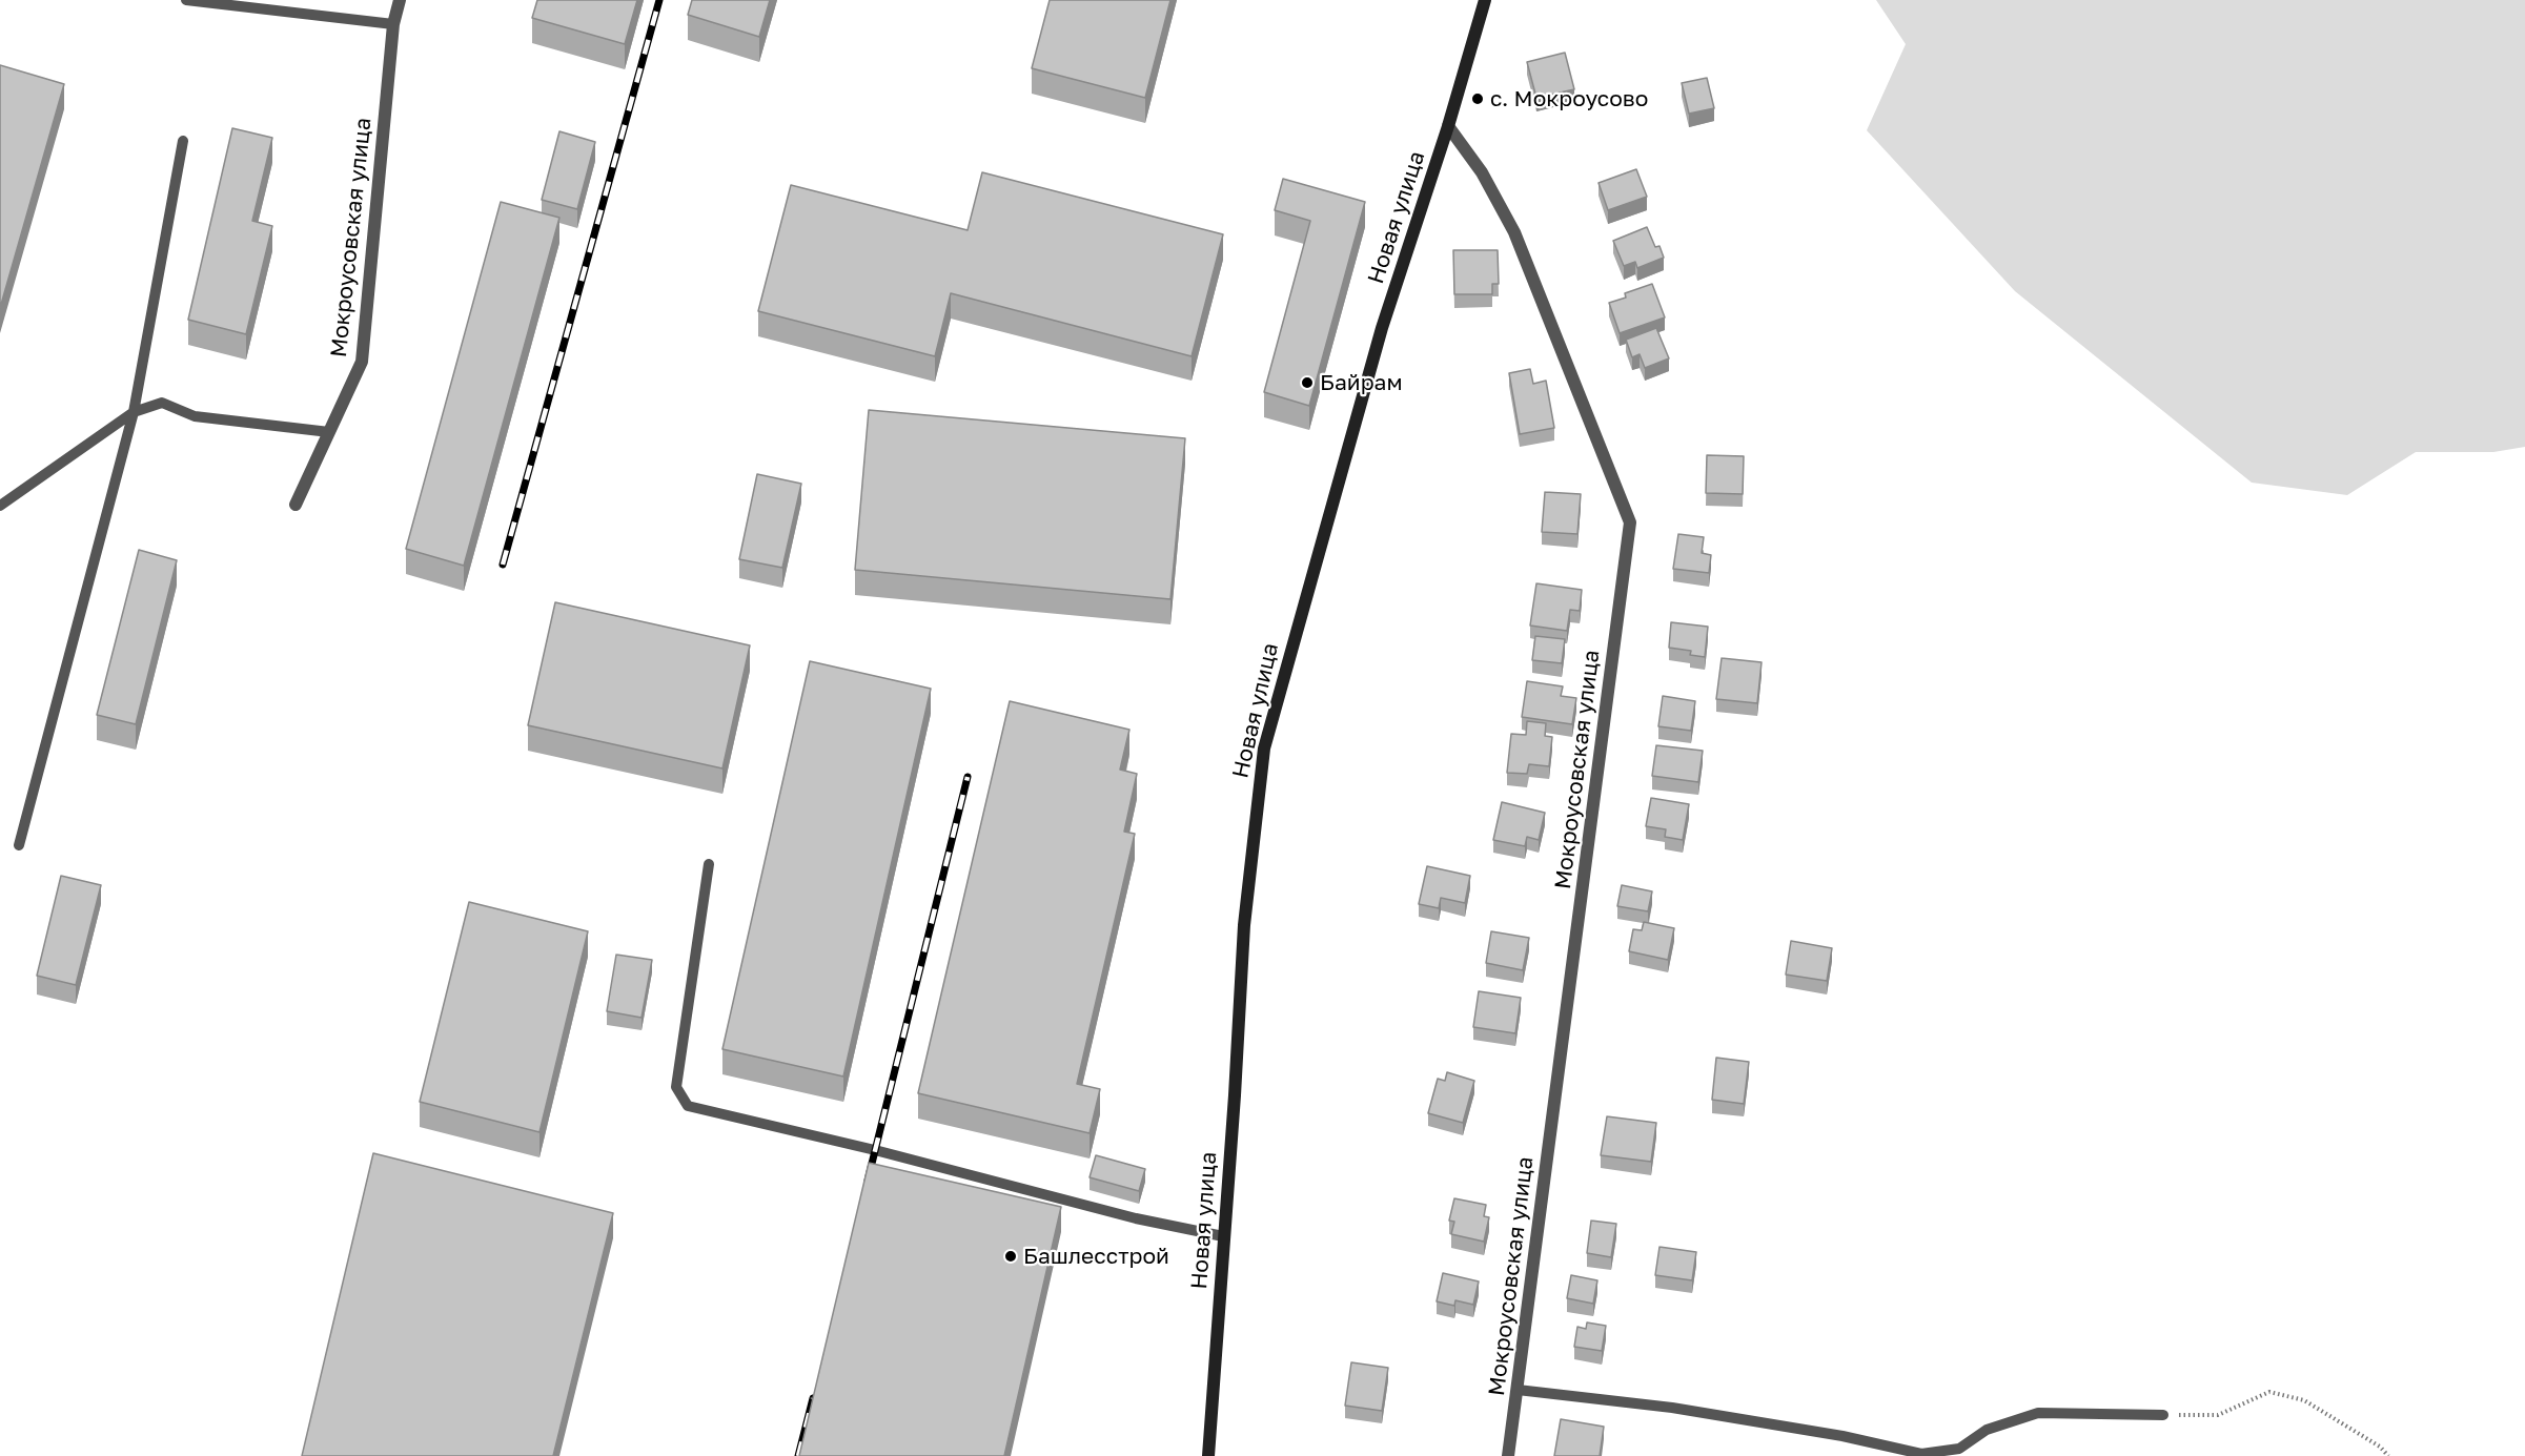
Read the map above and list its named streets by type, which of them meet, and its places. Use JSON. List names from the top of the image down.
{
  "streets": {
    "main road": ["Новая улица"],
    "street": ["Мокроусовская улица"]
  },
  "crossings": [
    ["Новая улица", "Мокроусовская улица"]
  ],
  "places": ["с. Мокроусово", "Байрам", "Башлесстрой"]
}
